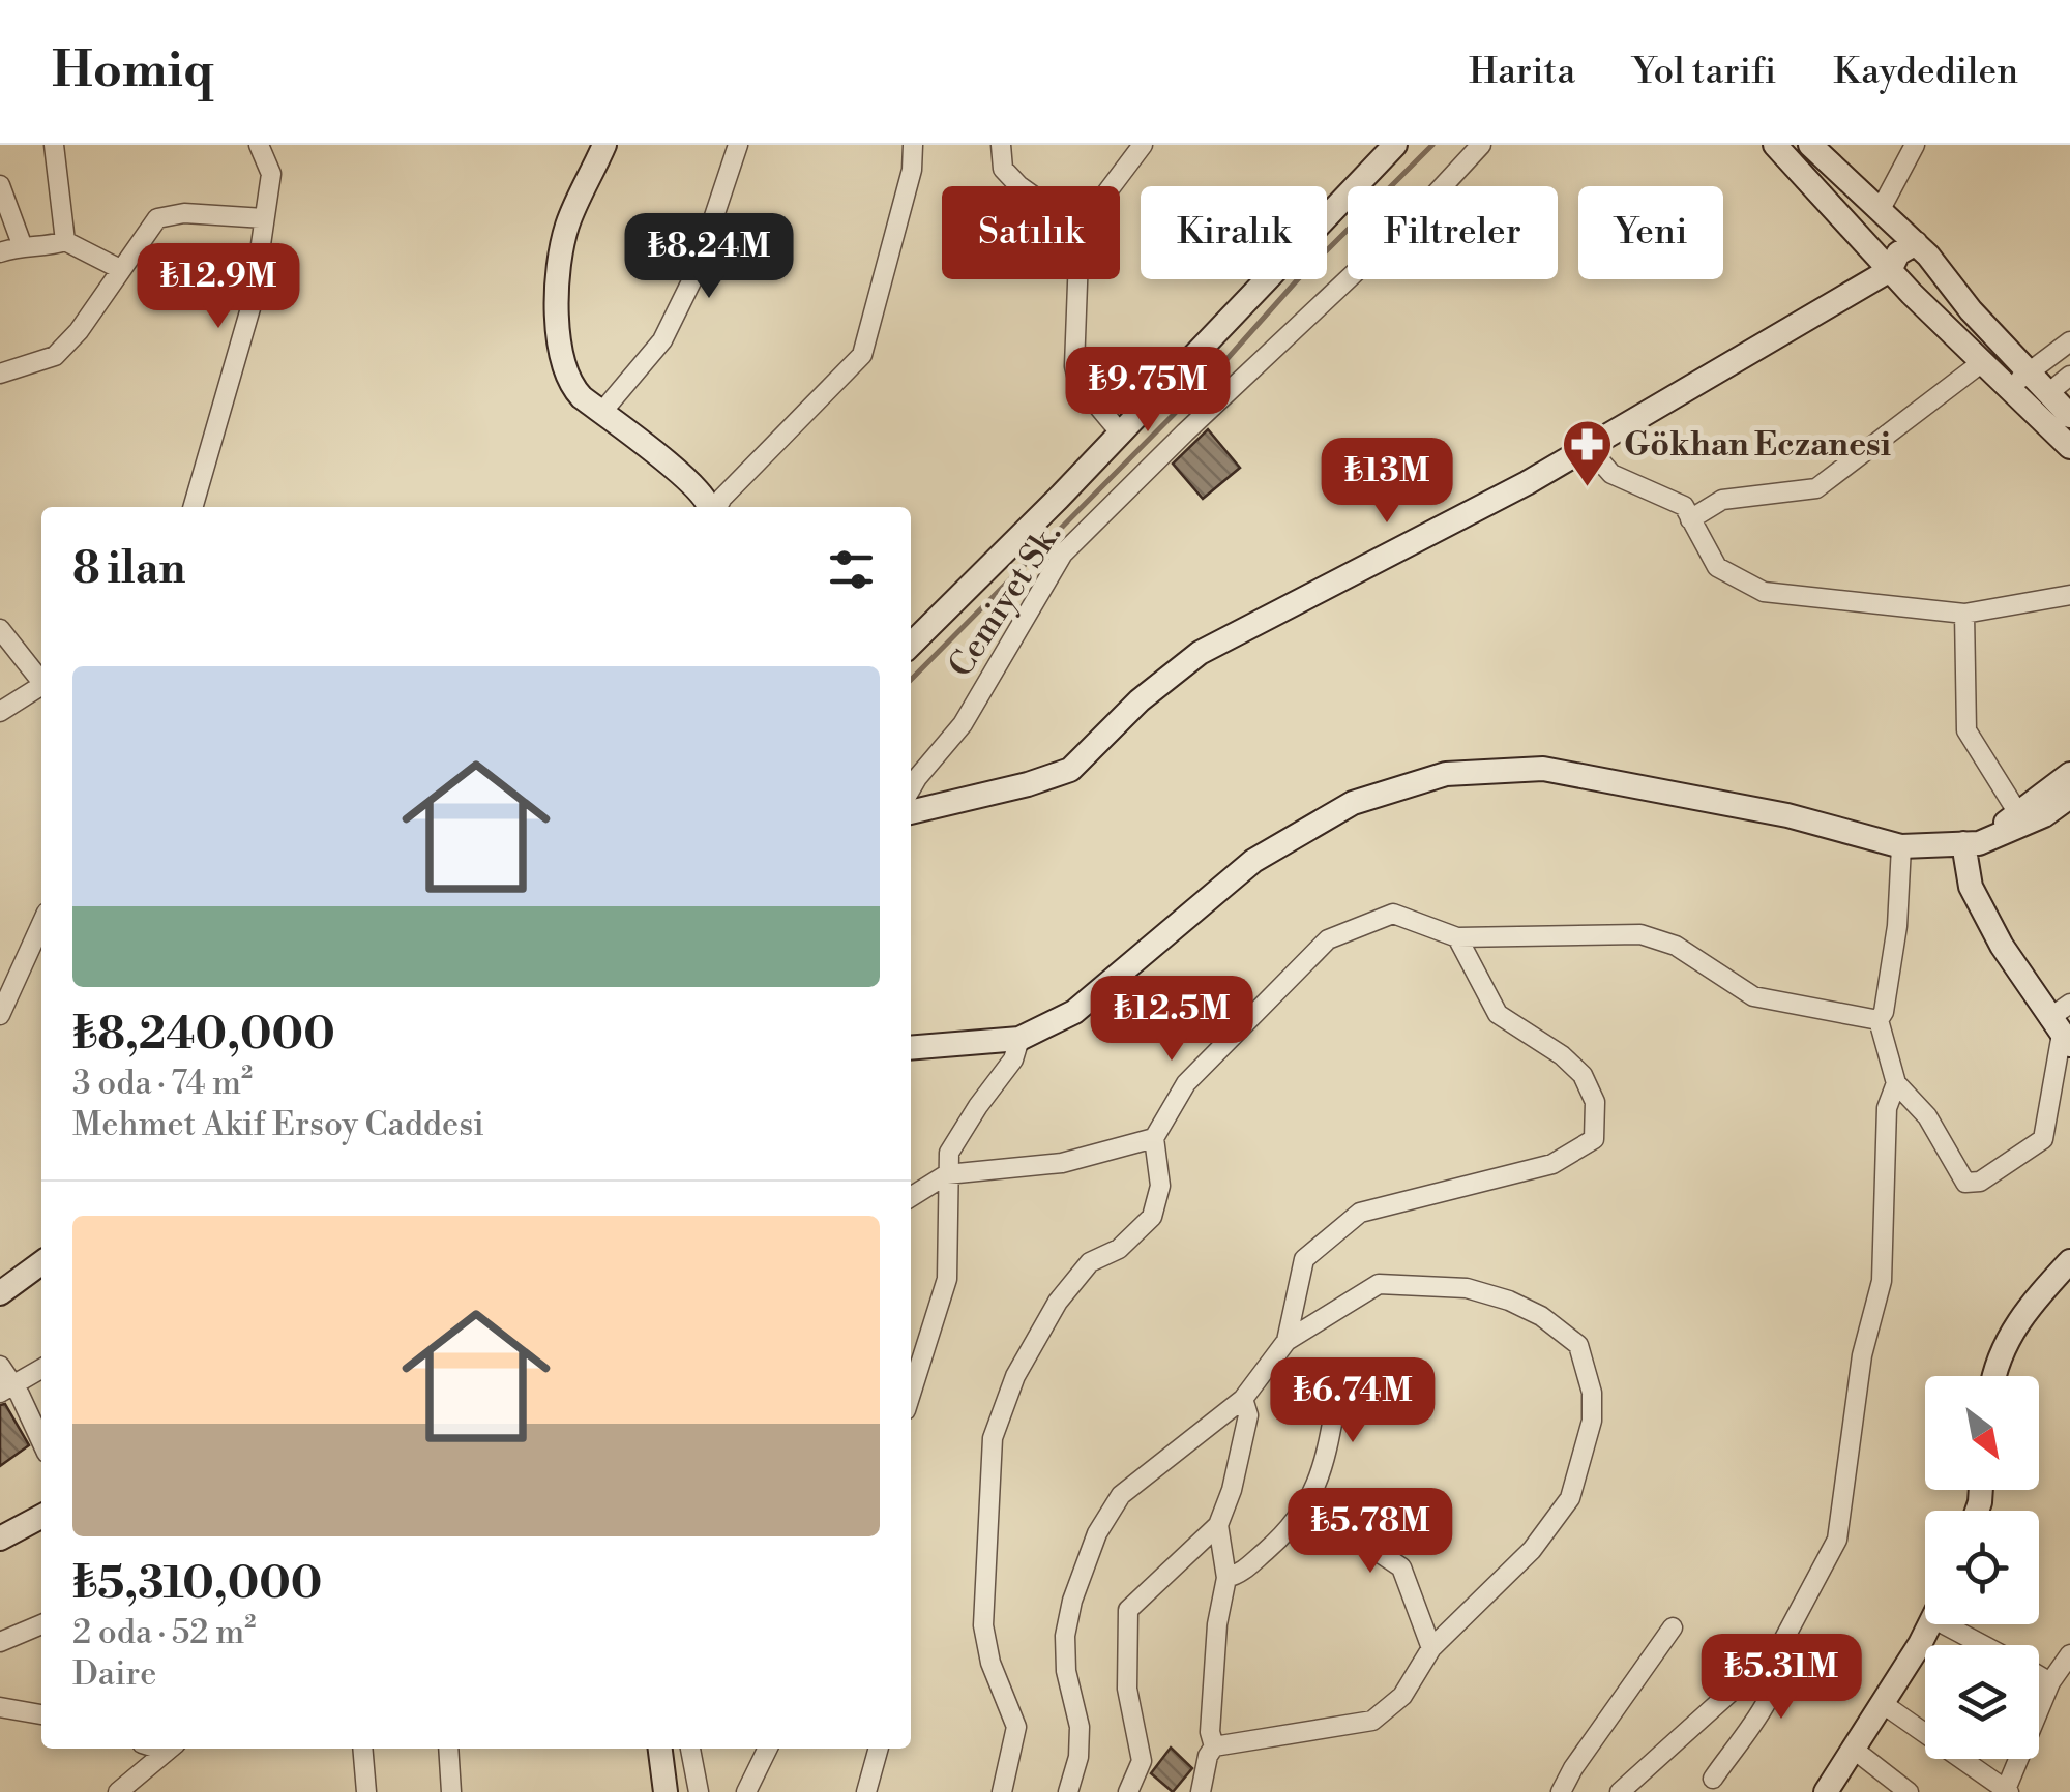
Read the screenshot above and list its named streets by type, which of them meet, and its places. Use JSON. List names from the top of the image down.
{
  "streets": {
    "street": ["Cemiyet Sk."]
  },
  "places": {
    "pharmacy": ["Gökhan Eczanesi"]
  },
  "north": "bottom right",
  "page": {
    "header": "Homiq",
    "nav": ["Harita", "Yol tarifi", "Kaydedilen"],
    "chip": [
      "Satılık",
      "Kiralık",
      "Filtreler",
      "Yeni"
    ],
    "price": [
      "₺8.24M",
      "₺12.9M",
      "₺9.75M",
      "₺13M",
      "₺12.5M",
      "₺6.74M",
      "₺5.78M",
      "₺5.31M"
    ],
    "heading": "8 ilan",
    "list": [
      {
        "name": "₺8,240,000",
        "note": "3 oda · 74 m² · Mehmet Akif Ersoy Caddesi"
      },
      {
        "name": "₺5,310,000",
        "note": "2 oda · 52 m² · Daire"
      }
    ]
  }
}
